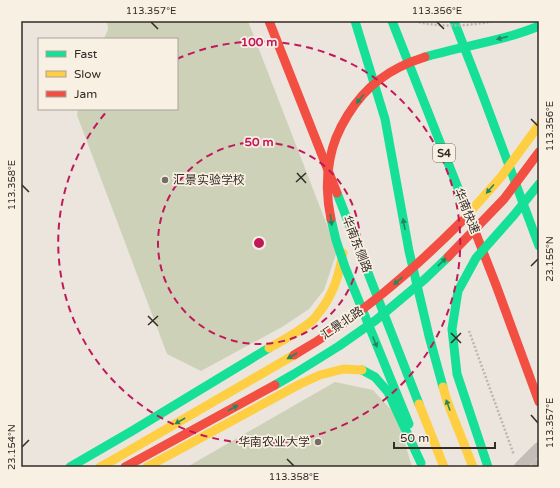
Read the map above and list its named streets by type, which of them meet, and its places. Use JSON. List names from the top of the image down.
{
  "streets": {
    "main road": [
      "S4",
      "华南快速",
      "华南东侧路",
      "汇景北路"
    ]
  },
  "places": ["汇景实验学校", "华南农业大学"],
  "legend": ["Fast", "Slow", "Jam"],
  "scale_bar": "50 m",
  "coordinates": [
    "113.357°E",
    "113.356°E",
    "113.358°E",
    "23.155°N",
    "23.154°N"
  ],
  "rings": ["100 m", "50 m"]
}
